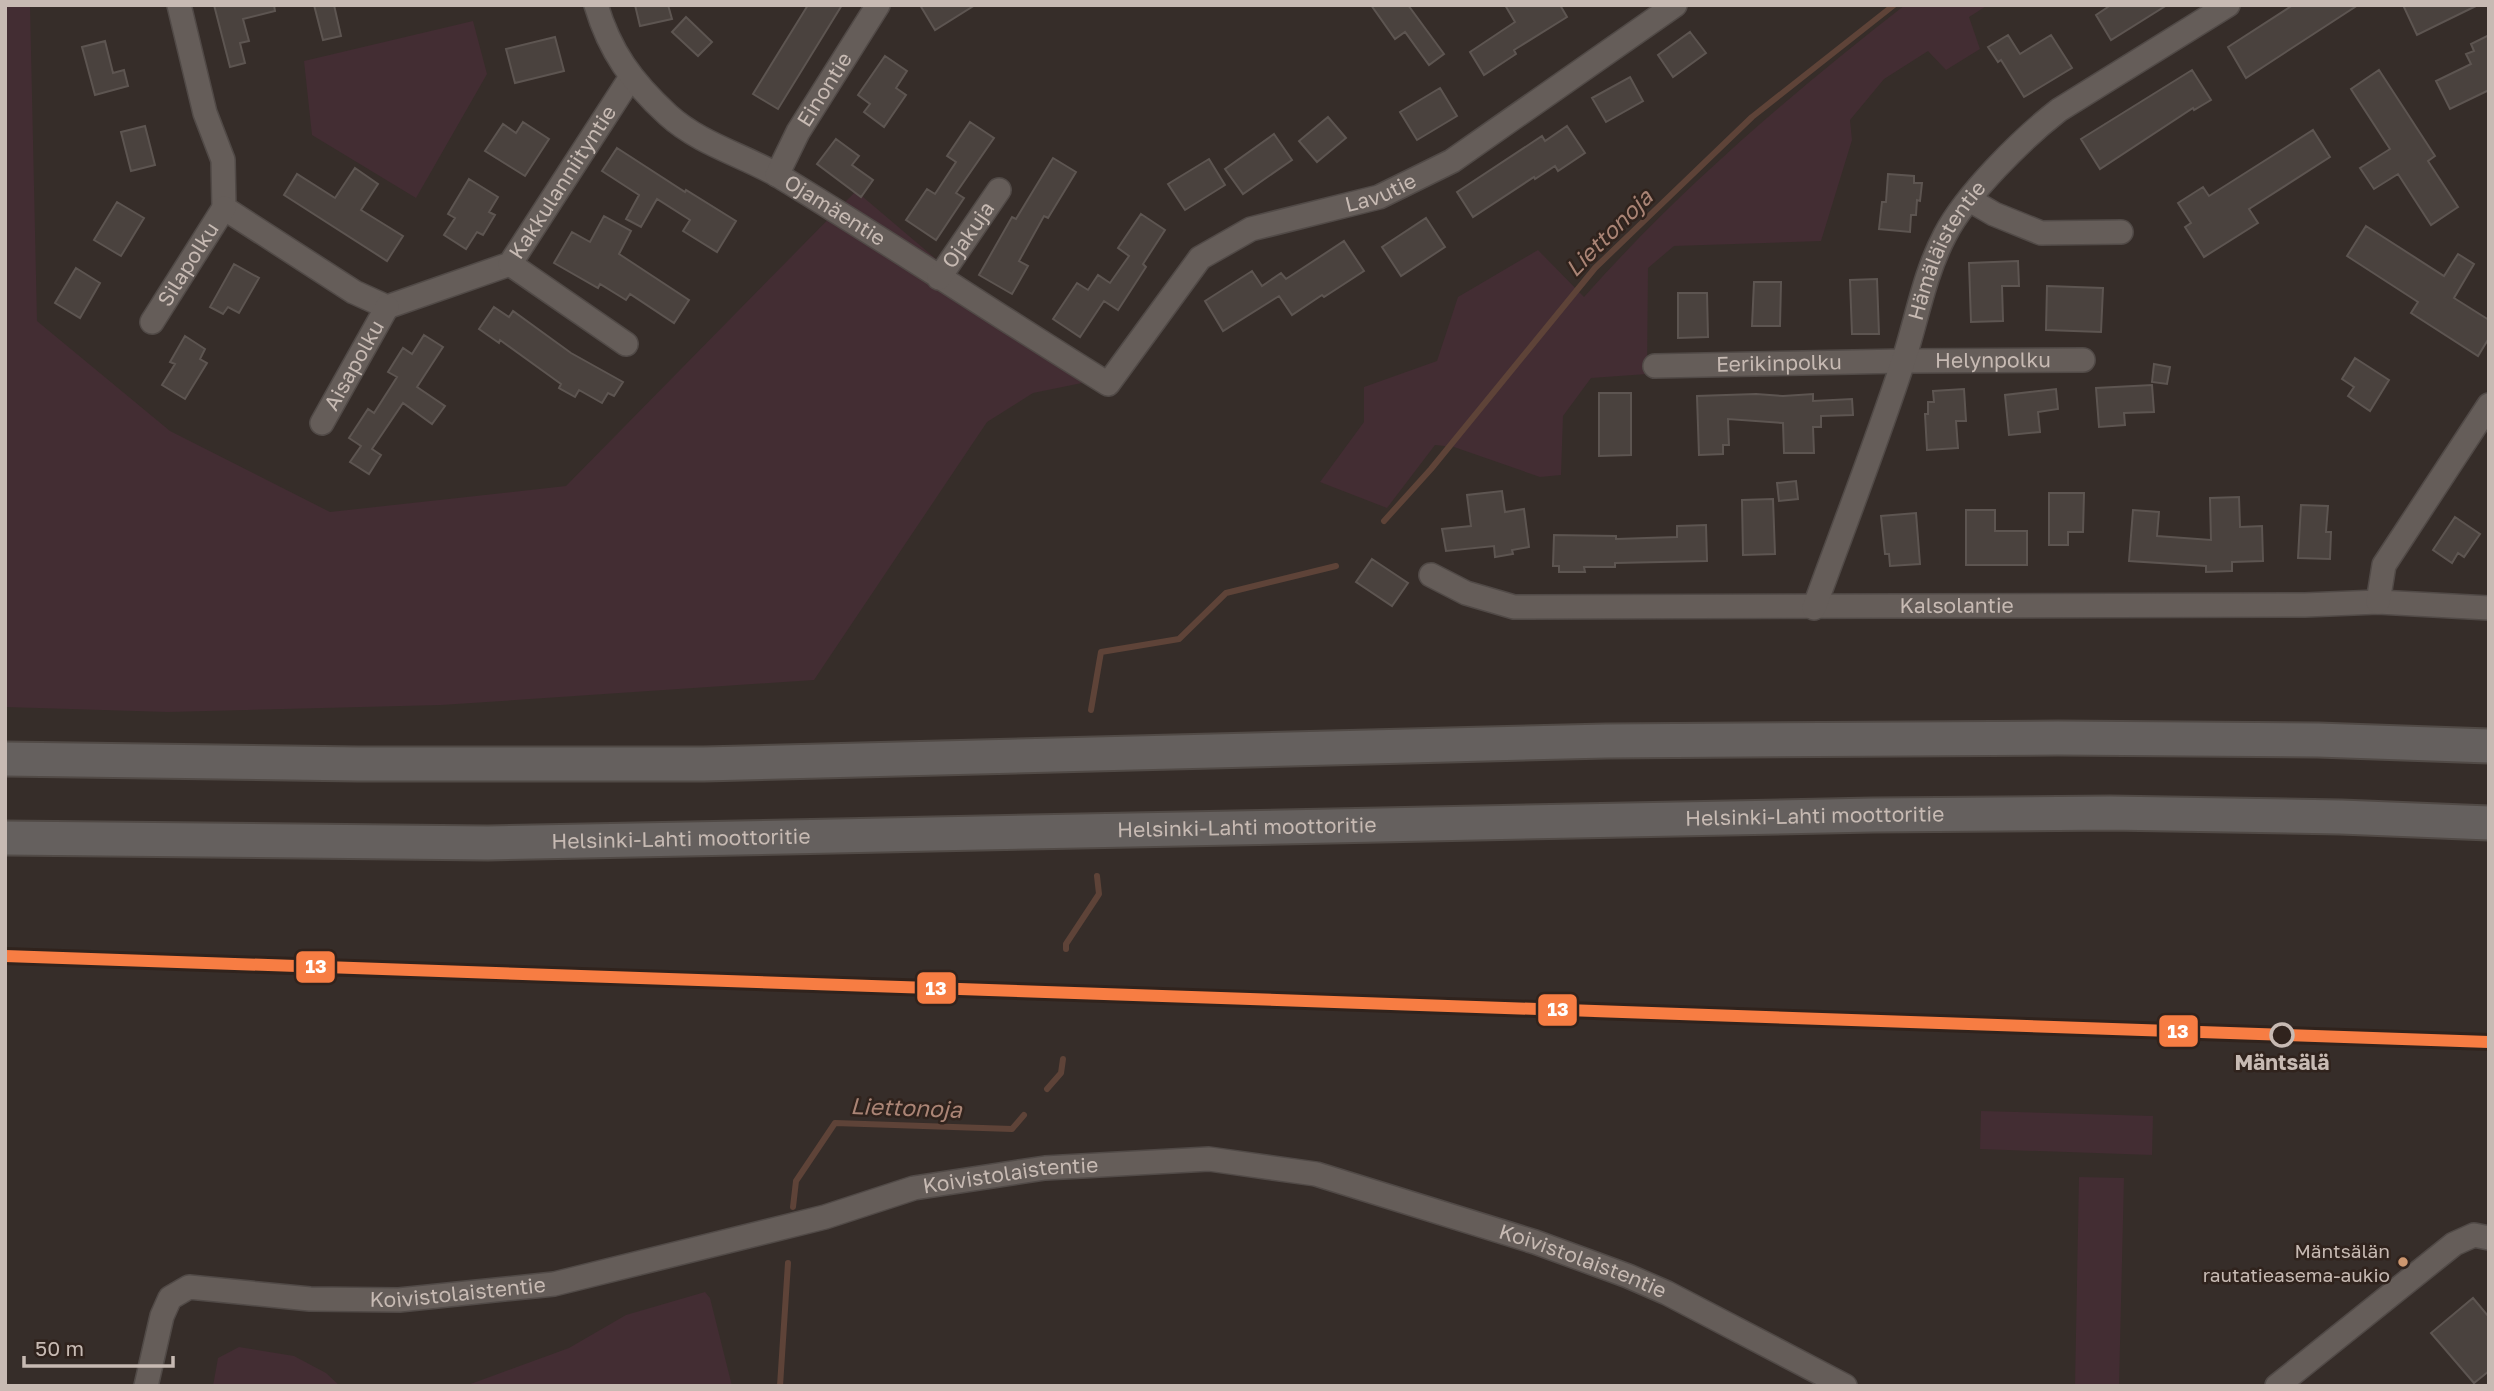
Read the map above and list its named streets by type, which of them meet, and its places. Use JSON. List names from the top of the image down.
{
  "streets": {
    "highway": ["Helsinki-Lahti moottoritie"],
    "street": [
      "Einontie",
      "Kakkulanniityntie",
      "Lavutie",
      "Ojamäentie",
      "Ojakuja",
      "Hämäläistentie",
      "Silapolku",
      "Helynpolku",
      "Eerikinpolku",
      "Aisapolku",
      "Kalsolantie",
      "Koivistolaistentie"
    ]
  },
  "crossings": [
    ["Einontie", "Ojamäentie"],
    ["Kakkulanniityntie", "Ojamäentie"],
    ["Kakkulanniityntie", "Aisapolku"],
    ["Lavutie", "Ojamäentie"],
    ["Ojamäentie", "Ojakuja"],
    ["Hämäläistentie", "Helynpolku"],
    ["Hämäläistentie", "Eerikinpolku"],
    ["Hämäläistentie", "Kalsolantie"],
    ["Helynpolku", "Eerikinpolku"]
  ],
  "water": ["Liettonoja"],
  "places": ["Mäntsälä", "Mäntsälän rautatieasema-aukio"],
  "lines": ["transit line 13"],
  "scale_bar": "50 m"
}
